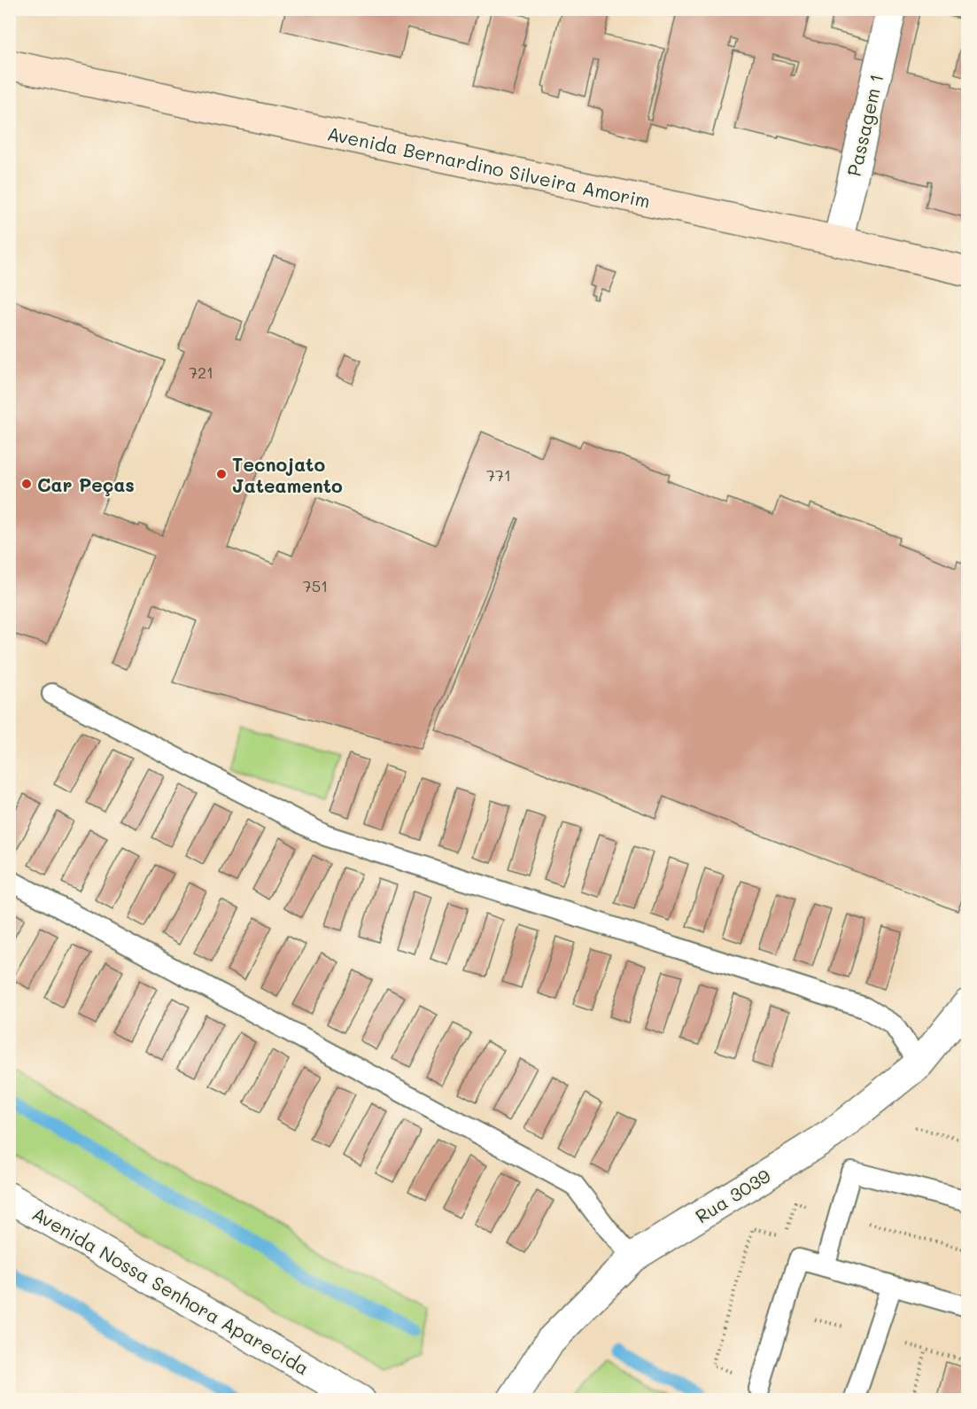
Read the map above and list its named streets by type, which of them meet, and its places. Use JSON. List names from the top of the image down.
{
  "streets": {
    "main road": ["Avenida Bernardino Silveira Amorim"],
    "street": ["Passagem 1", "Rua 3039", "Avenida Nossa Senhora Aparecida"]
  },
  "crossings": [
    ["Passagem 1", "Avenida Bernardino Silveira Amorim"]
  ],
  "places": ["Tecnojato Jateamento", "Car Peças"],
  "house_numbers": ["721", "771", "751"]
}
